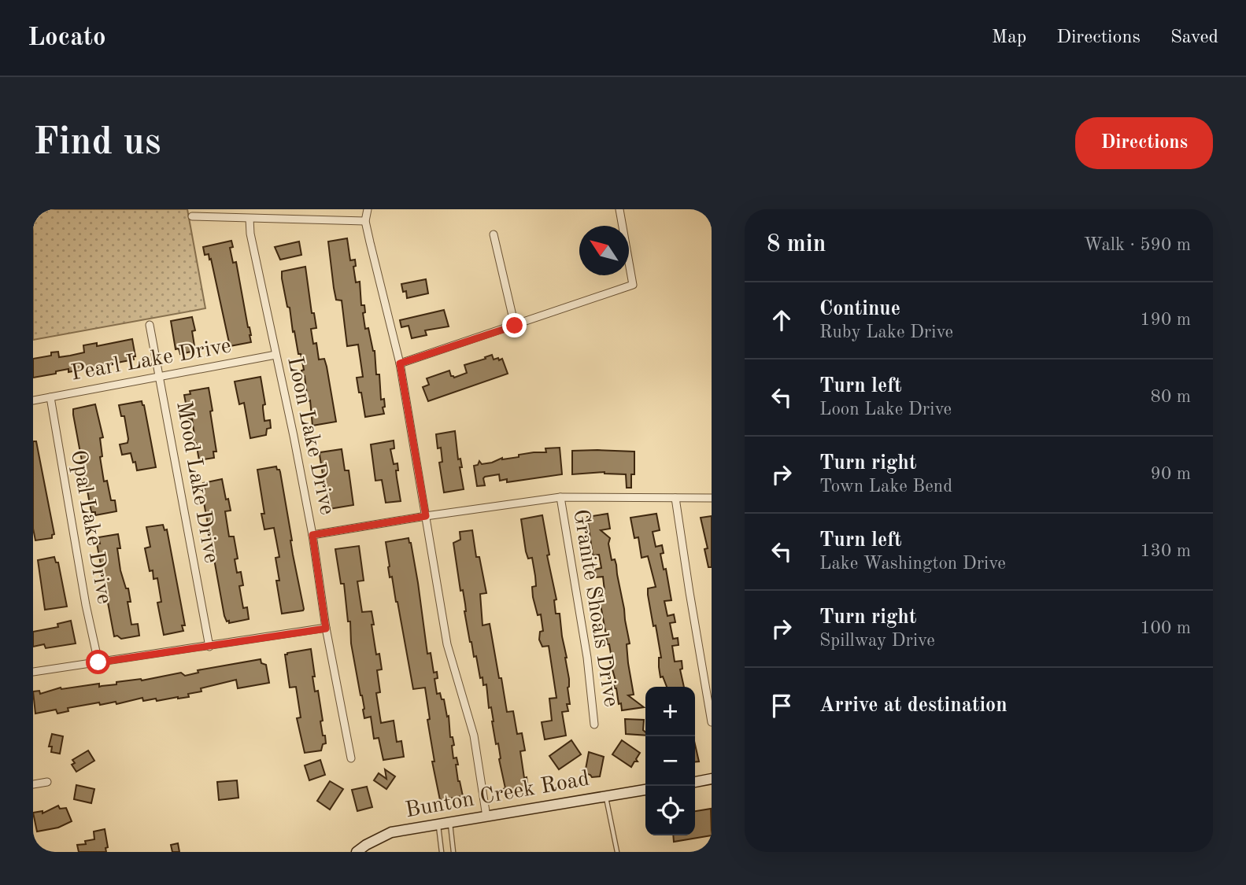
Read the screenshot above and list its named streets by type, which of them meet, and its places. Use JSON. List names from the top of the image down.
{
  "streets": {
    "street": [
      "Pearl Lake Drive",
      "Loon Lake Drive",
      "Mood Lake Drive",
      "Opal Lake Drive",
      "Granite Shoals Drive",
      "Bunton Creek Road"
    ]
  },
  "crossings": [
    ["Pearl Lake Drive", "Loon Lake Drive"],
    ["Pearl Lake Drive", "Mood Lake Drive"],
    ["Pearl Lake Drive", "Opal Lake Drive"]
  ],
  "north": "top left",
  "page": {
    "header": "Locato",
    "nav": ["Map", "Directions", "Saved"],
    "buttons": "Directions",
    "title": "Find us",
    "heading": ["8 min", "Walk · 590 m"],
    "list": [
      ["Continue", "Ruby Lake Drive", "190 m"],
      ["Turn left", "Loon Lake Drive", "80 m"],
      ["Turn right", "Town Lake Bend", "90 m"],
      ["Turn left", "Lake Washington Drive", "130 m"],
      ["Turn right", "Spillway Drive", "100 m"],
      "Arrive at destination"
    ],
    "map_buttons": ["+", "−"]
  }
}
